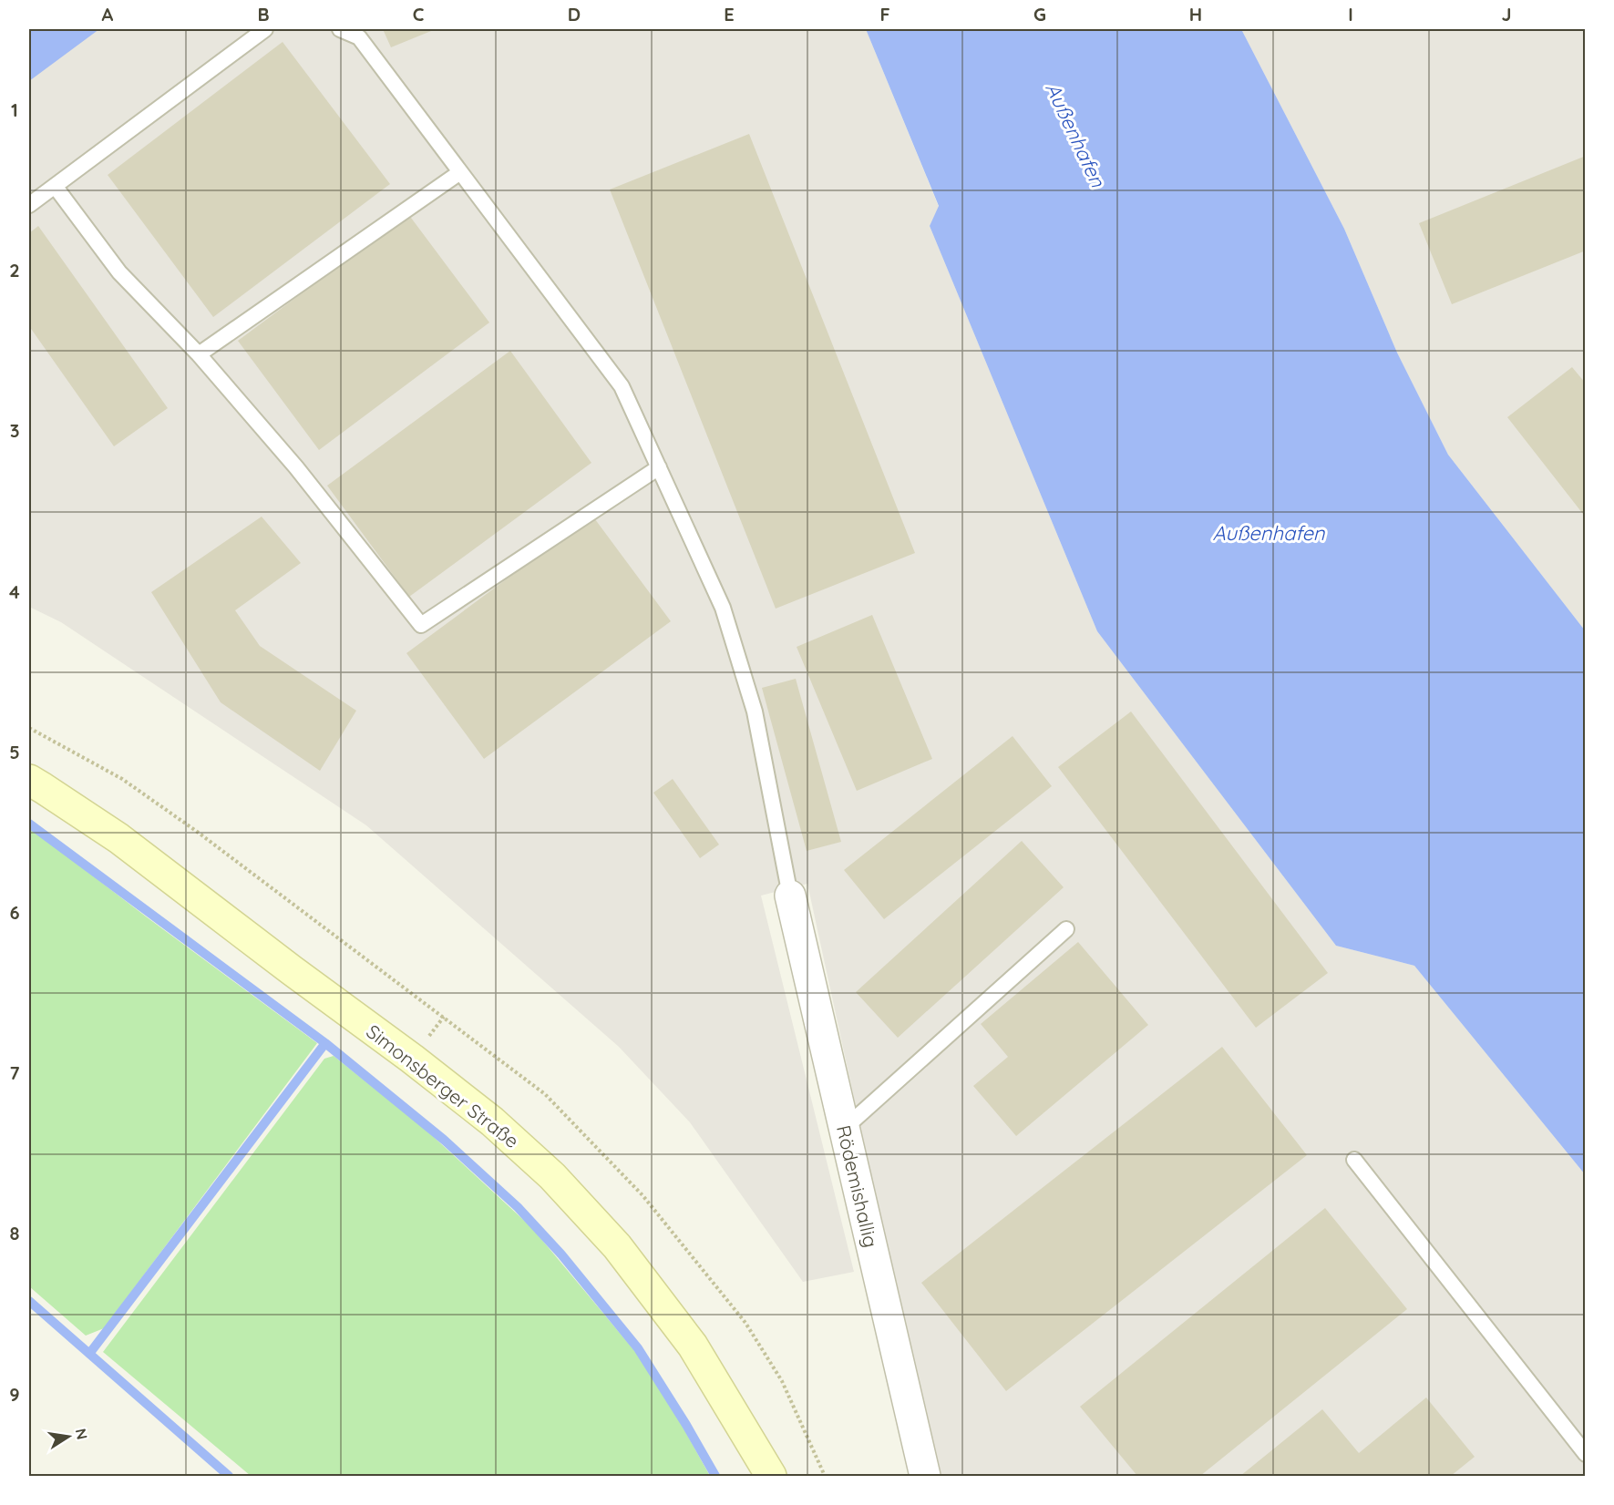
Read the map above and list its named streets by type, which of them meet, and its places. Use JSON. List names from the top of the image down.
{
  "streets": {
    "main road": ["Simonsberger Straße"],
    "street": ["Rödemishallig"]
  },
  "water": ["Außenhafen"],
  "north": "right",
  "grid": {
    "columns": [
      "A",
      "B",
      "C",
      "D",
      "E",
      "F",
      "G",
      "H",
      "I",
      "J"
    ],
    "rows": [
      "1",
      "2",
      "3",
      "4",
      "5",
      "6",
      "7",
      "8",
      "9"
    ]
  }
}
